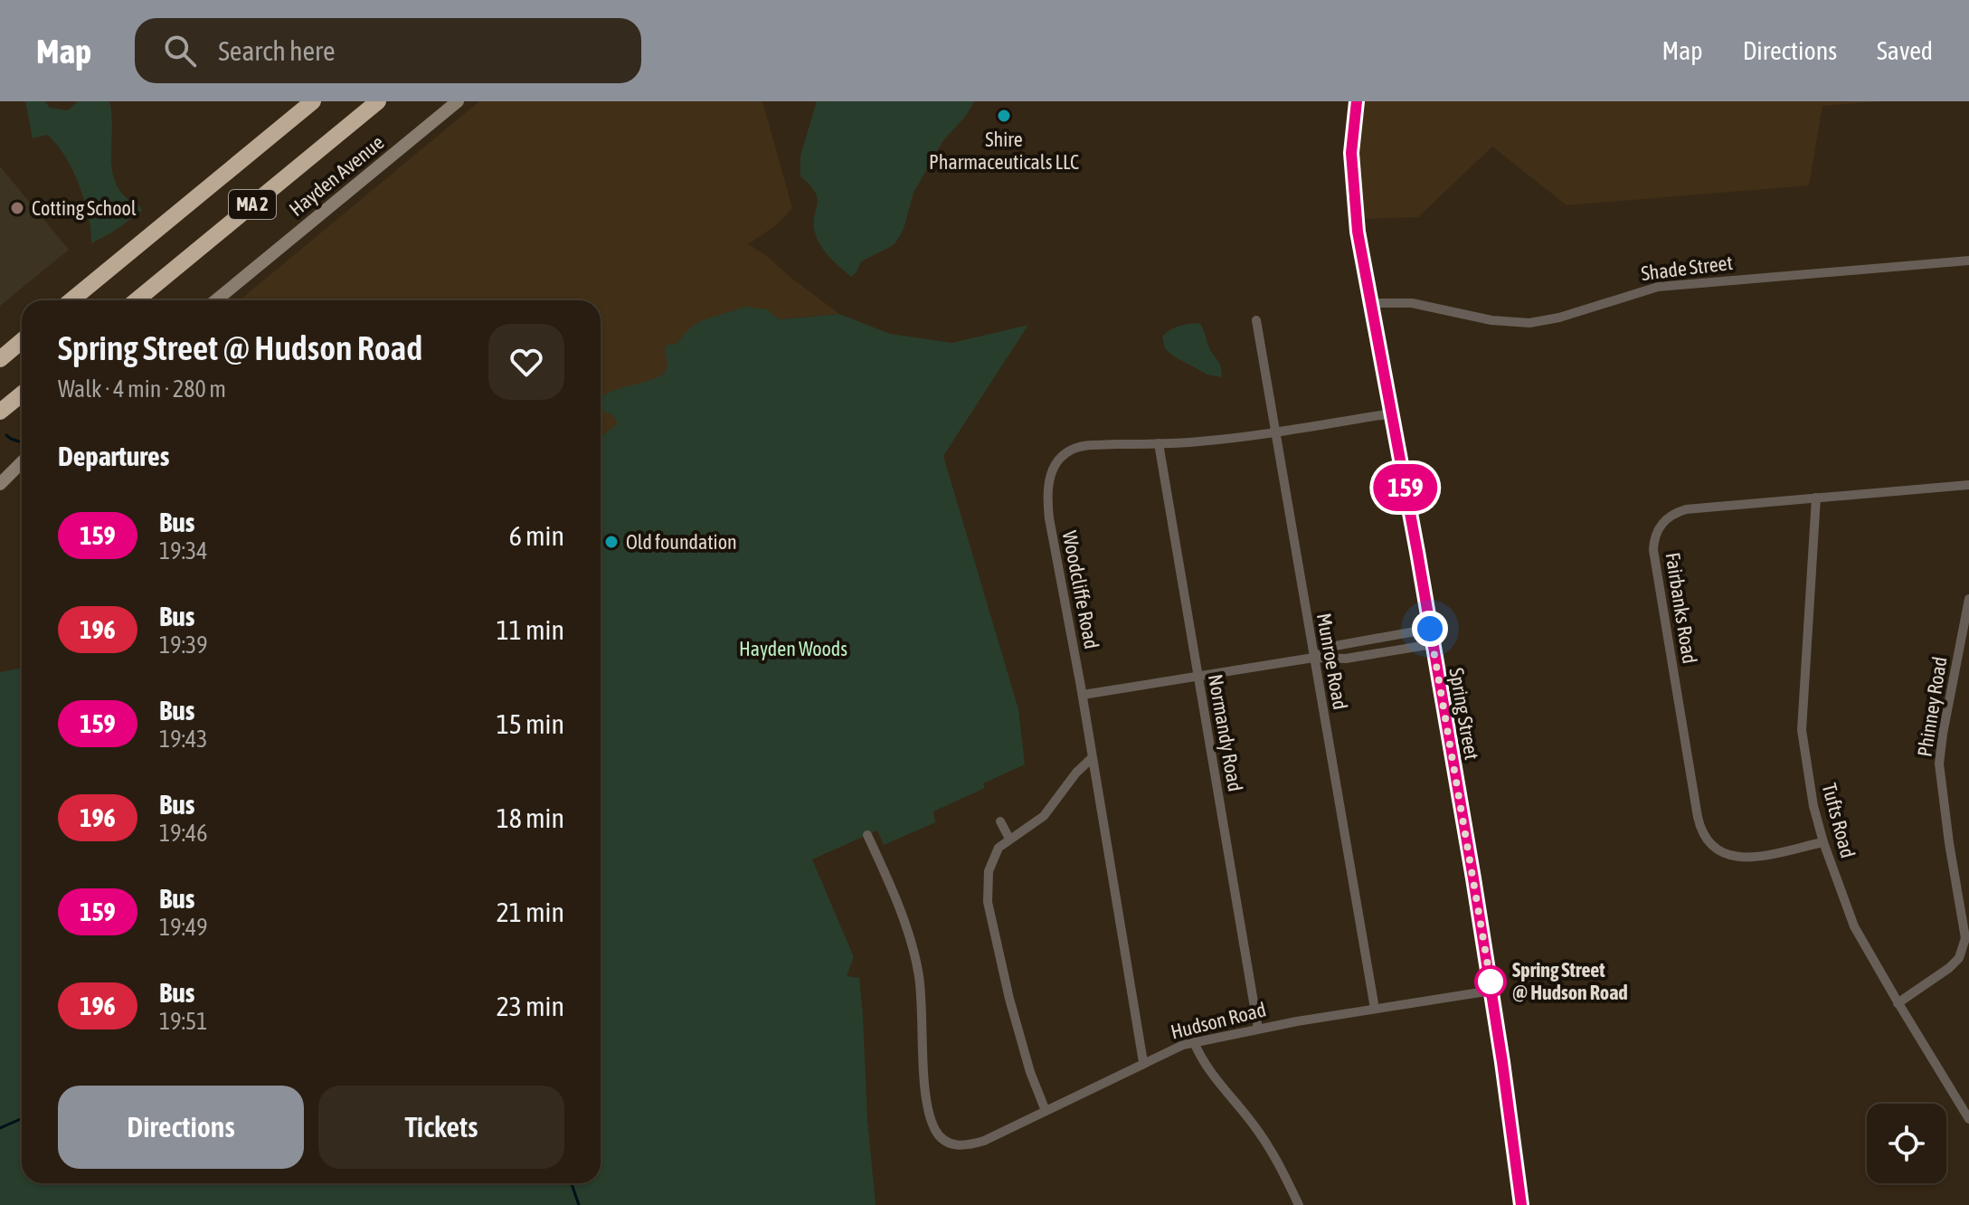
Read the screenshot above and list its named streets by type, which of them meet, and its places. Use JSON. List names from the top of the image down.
{
  "streets": {
    "highway": ["MA 2"],
    "main road": ["Hayden Avenue", "Spring Street"],
    "street": [
      "Shade Street",
      "Woodcliffe Road",
      "Fairbanks Road",
      "Munroe Road",
      "Phinney Road",
      "Normandy Road",
      "Tufts Road",
      "Hudson Road"
    ]
  },
  "crossings": [
    ["Shade Street", "Spring Street"],
    ["Woodcliffe Road", "Munroe Road"],
    ["Woodcliffe Road", "Spring Street"],
    ["Woodcliffe Road", "Normandy Road"],
    ["Woodcliffe Road", "Hudson Road"],
    ["Fairbanks Road", "Tufts Road"],
    ["Munroe Road", "Hudson Road"],
    ["Phinney Road", "Tufts Road"],
    ["Spring Street", "Hudson Road"],
    ["Normandy Road", "Hudson Road"]
  ],
  "parks": ["Hayden Woods"],
  "places": [
    "Shire Pharmaceuticals LLC",
    "Cotting School",
    "Old foundation",
    "Spring Street @ Hudson Road"
  ],
  "lines": ["bus line 159"],
  "page": {
    "header": "Map",
    "search": "Search here",
    "nav": ["Map", "Directions", "Saved"],
    "on_map": "159",
    "heading": [
      ["Spring Street @ Hudson Road", "Walk · 4 min · 280 m"],
      "Departures"
    ],
    "list": [
      {
        "mark": "159",
        "name": "Bus",
        "note": "19:34",
        "value": "6 min"
      },
      {
        "mark": "196",
        "name": "Bus",
        "note": "19:39",
        "value": "11 min"
      },
      {
        "mark": "159",
        "name": "Bus",
        "note": "19:43",
        "value": "15 min"
      },
      {
        "mark": "196",
        "name": "Bus",
        "note": "19:46",
        "value": "18 min"
      },
      {
        "mark": "159",
        "name": "Bus",
        "note": "19:49",
        "value": "21 min"
      },
      {
        "mark": "196",
        "name": "Bus",
        "note": "19:51",
        "value": "23 min"
      }
    ],
    "buttons": ["Directions", "Tickets"]
  }
}
